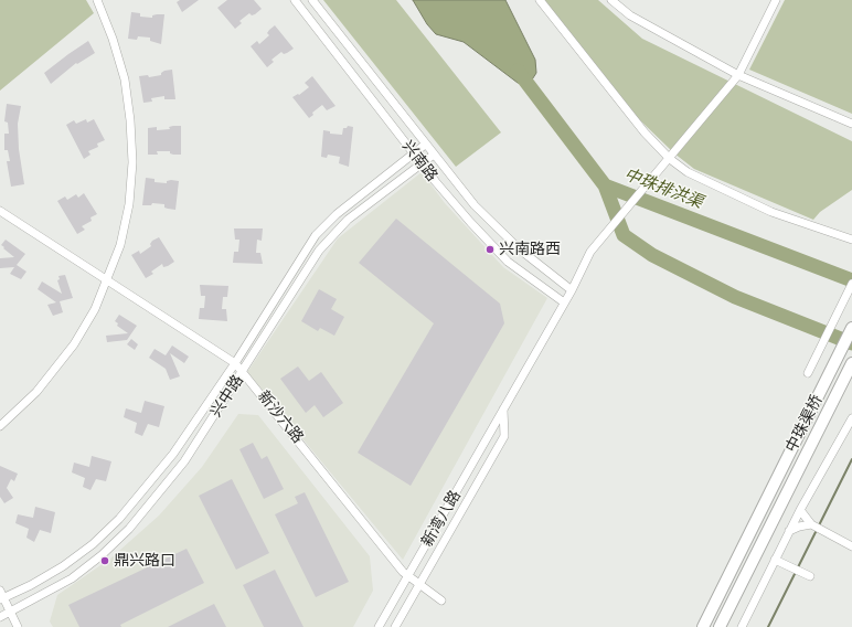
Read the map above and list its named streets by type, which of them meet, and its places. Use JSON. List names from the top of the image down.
{
  "streets": {
    "highway": ["中珠渠桥"],
    "street": [
      "兴南路",
      "兴中路",
      "新沙六路",
      "新湾八路"
    ]
  },
  "crossings": [
    ["兴南路", "兴中路"],
    ["兴南路", "新湾八路"],
    ["兴中路", "新沙六路"],
    ["新沙六路", "新湾八路"]
  ],
  "water": ["中珠排洪渠"],
  "places": ["兴南路西", "鼎兴路口"]
}
